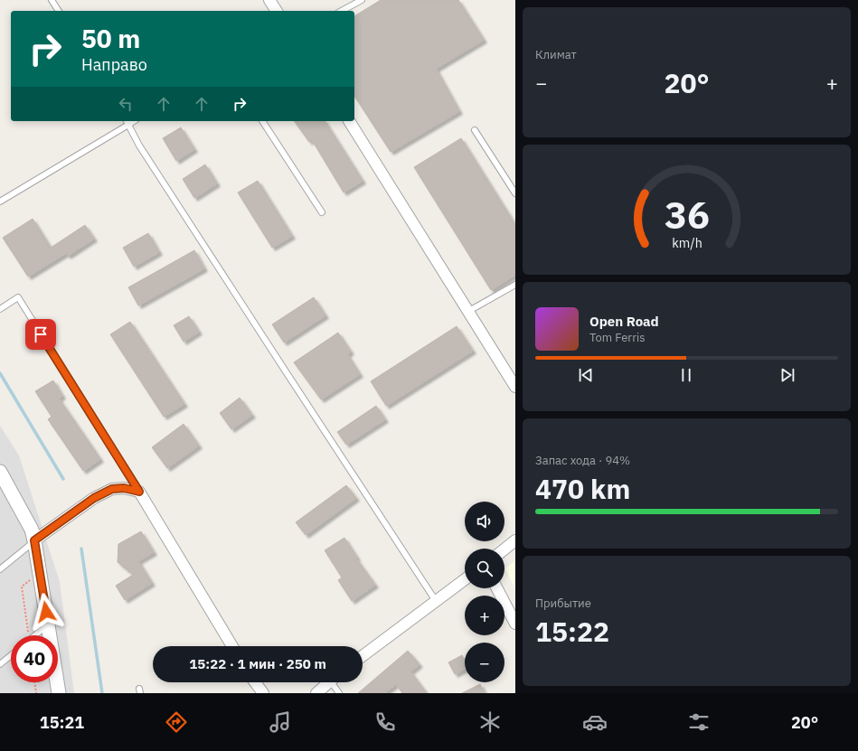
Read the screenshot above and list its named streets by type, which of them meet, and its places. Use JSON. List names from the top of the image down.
{
  "page": {
    "tile": [
      "Климат",
      ["Запас хода · 94%", "470 km"],
      ["Прибытие", "15:22"]
    ],
    "turn": ["50 m", "Направо"],
    "heat": ["−", "20°", "+"],
    "song": ["Open Road", "Tom Ferris"],
    "map_buttons": ["+", "−"],
    "limit": "40",
    "trip": "15:22 · 1 мин · 250 m",
    "tabs": ["15:21", "20°"],
    "gauge": ["36", "km/h"]
  }
}
